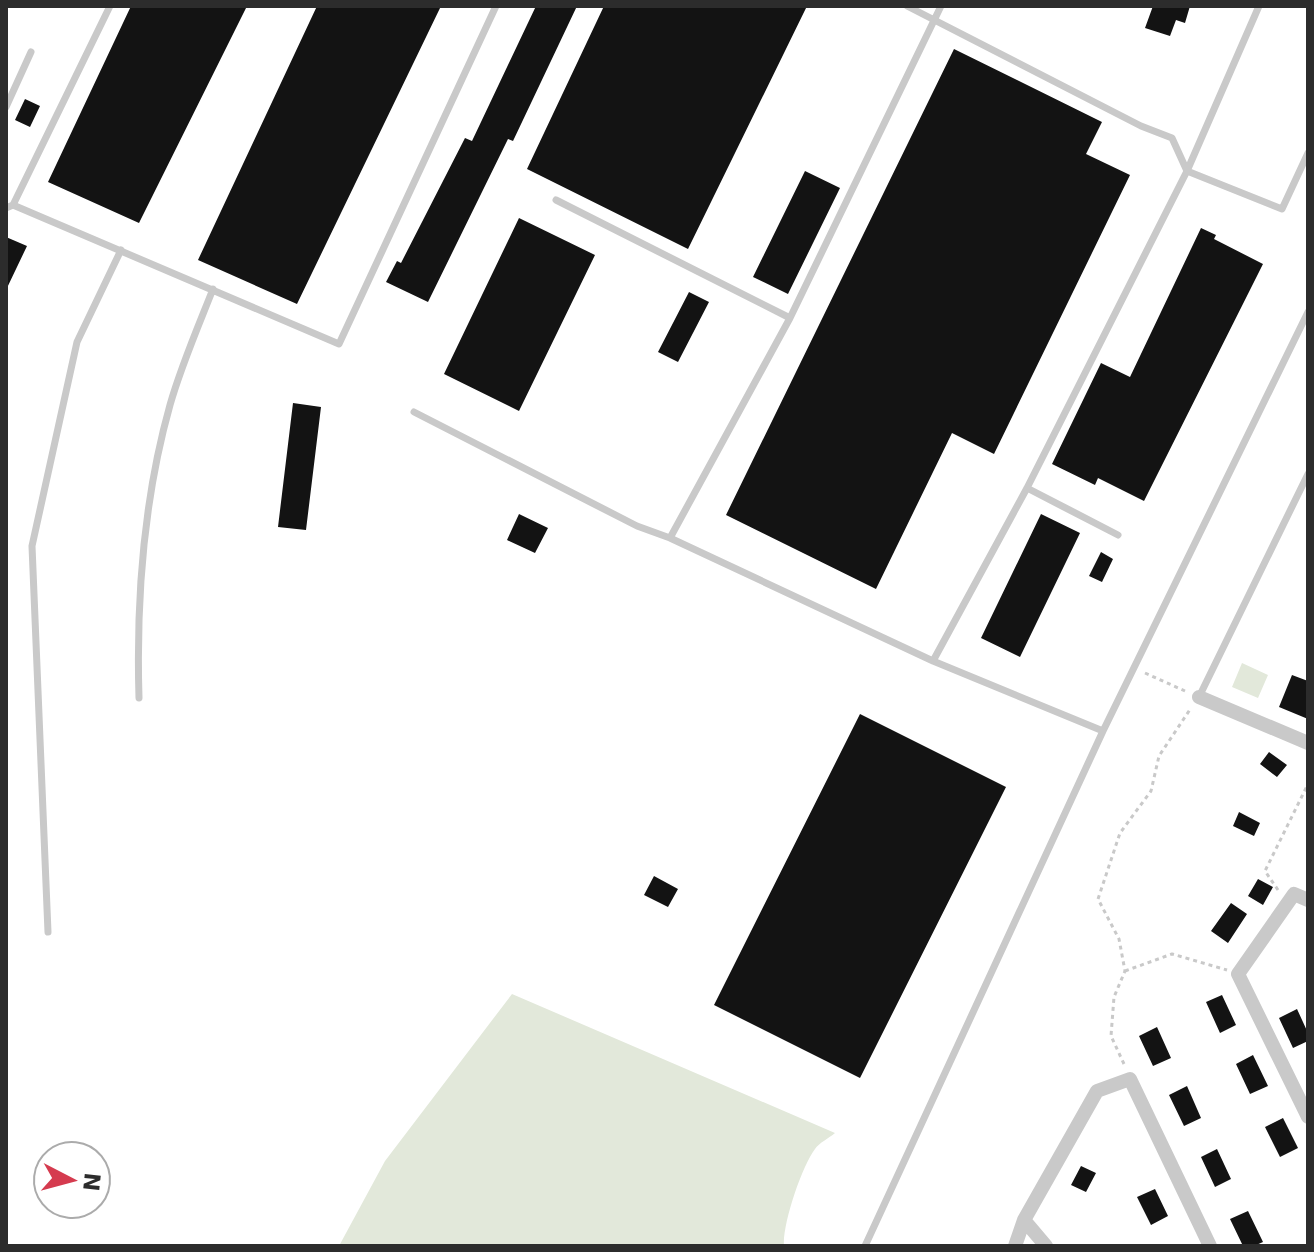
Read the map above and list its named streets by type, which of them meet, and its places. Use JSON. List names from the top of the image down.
{
  "north": "right"
}
